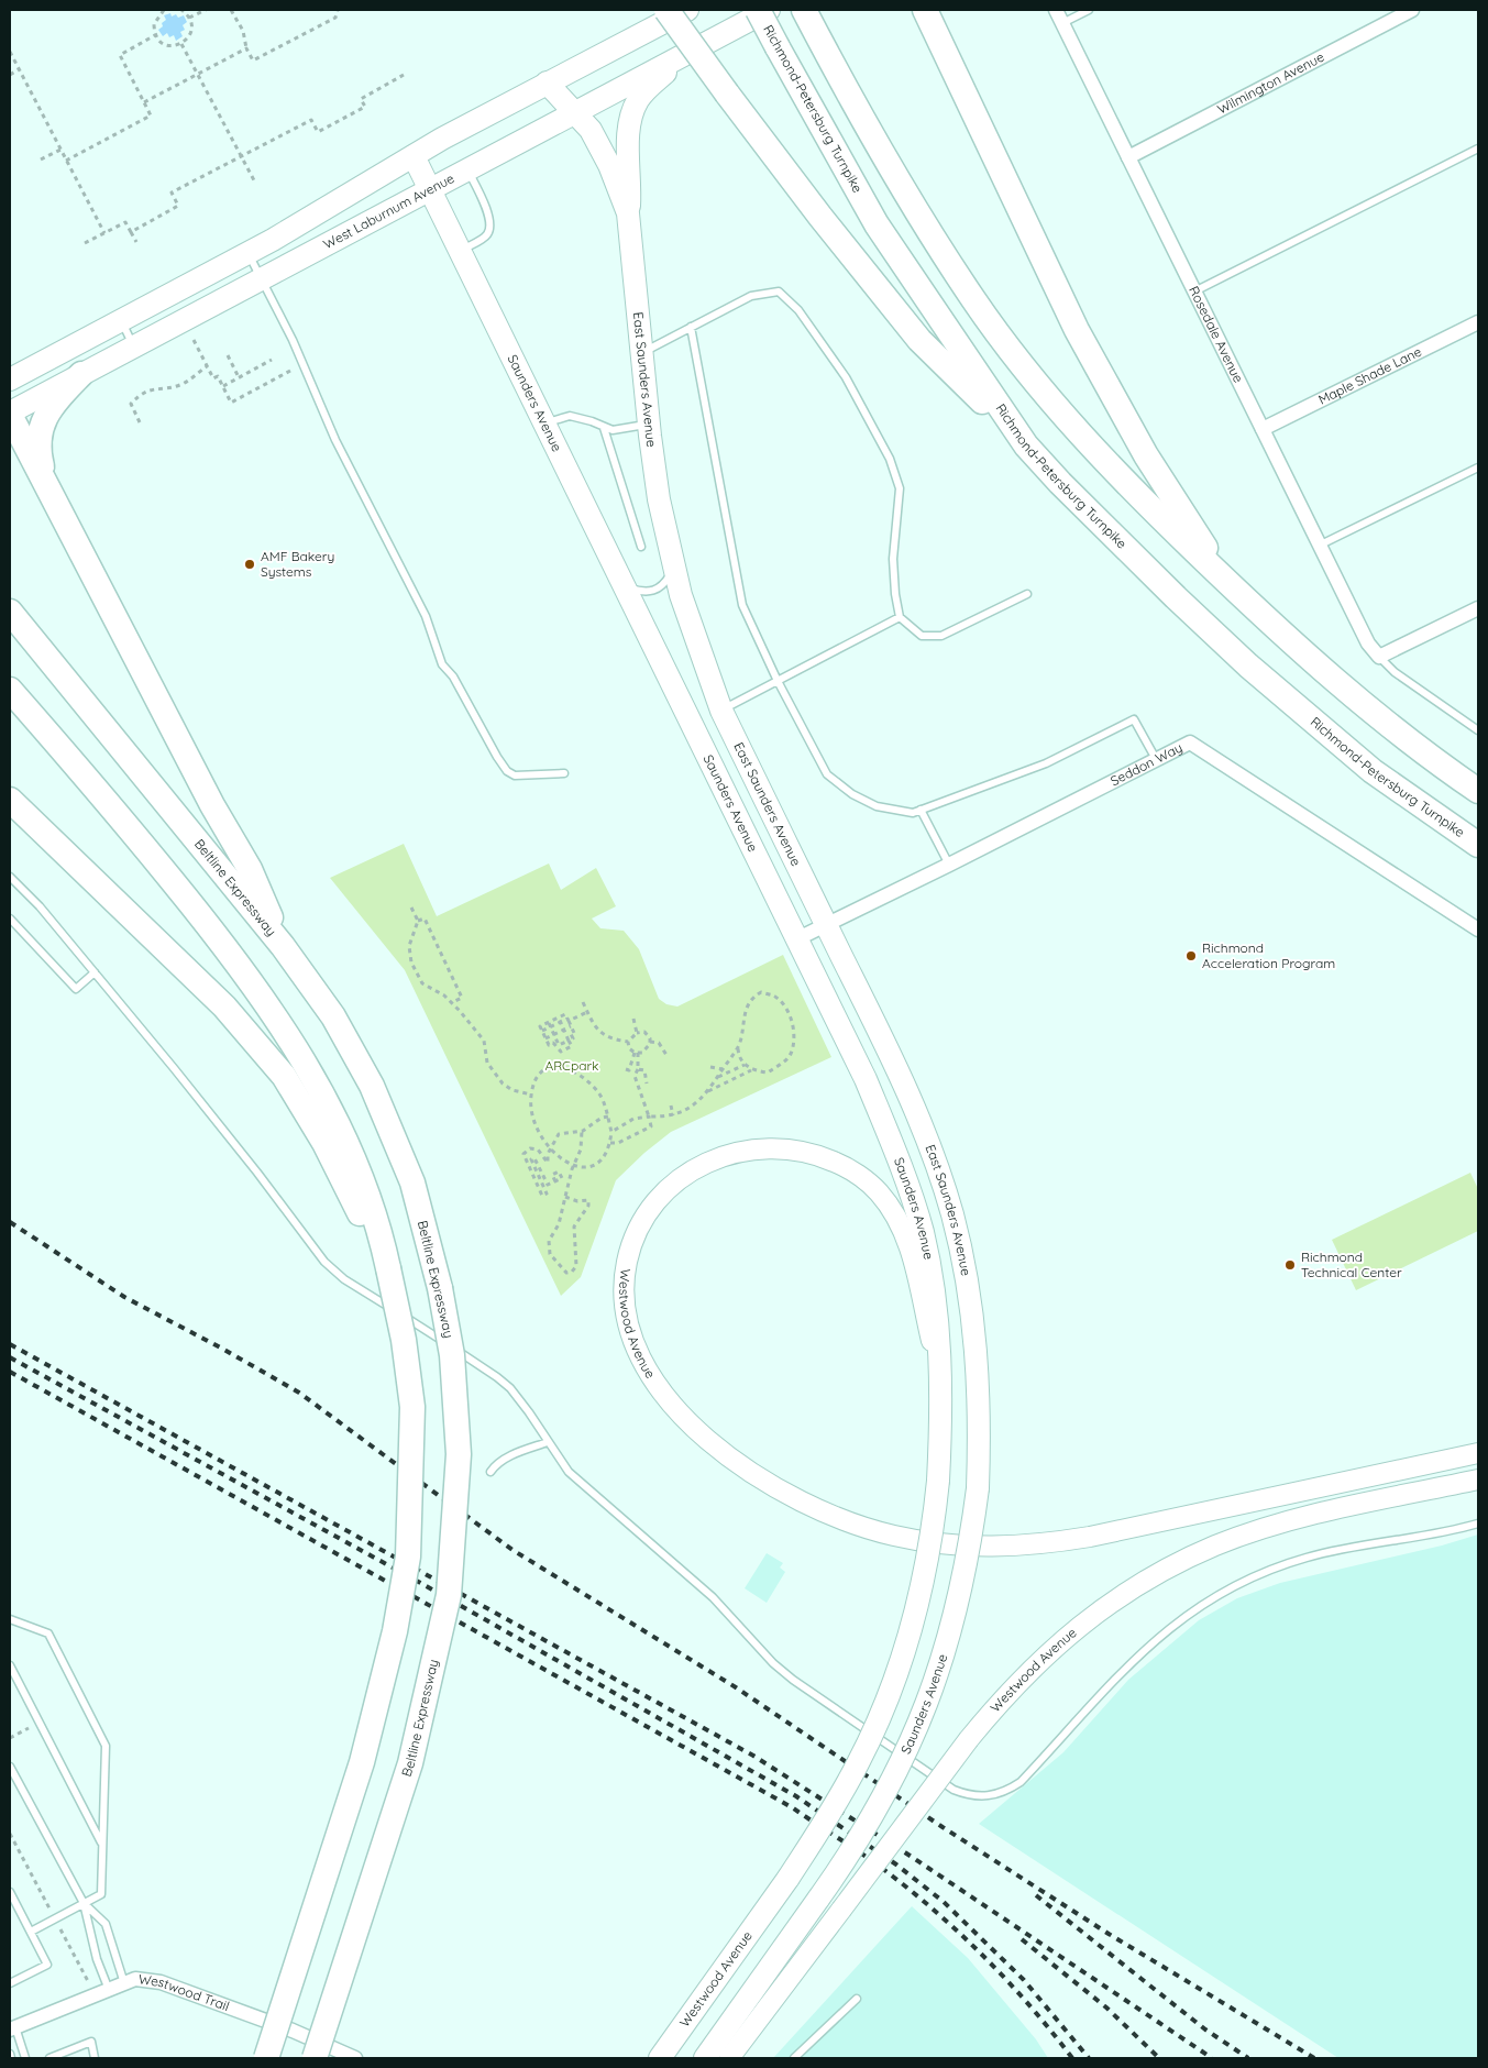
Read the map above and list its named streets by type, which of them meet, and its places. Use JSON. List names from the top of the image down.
{
  "streets": {
    "highway": ["Richmond-Petersburg Turnpike", "Beltline Expressway"],
    "main road": [
      "West Laburnum Avenue",
      "East Saunders Avenue",
      "Saunders Avenue",
      "Westwood Avenue"
    ],
    "street": [
      "Wilmington Avenue",
      "Rosedale Avenue",
      "Maple Shade Lane",
      "Seddon Way",
      "Westwood Trail"
    ]
  },
  "crossings": [
    ["Wilmington Avenue", "Rosedale Avenue"],
    ["West Laburnum Avenue", "East Saunders Avenue"],
    ["West Laburnum Avenue", "Saunders Avenue"],
    ["Rosedale Avenue", "Maple Shade Lane"],
    ["East Saunders Avenue", "Saunders Avenue"],
    ["East Saunders Avenue", "Seddon Way"],
    ["Saunders Avenue", "Seddon Way"],
    ["Saunders Avenue", "Westwood Avenue"]
  ],
  "parks": ["ARCpark"],
  "places": ["AMF Bakery Systems", "Richmond Acceleration Program", "Richmond Technical Center"]
}
